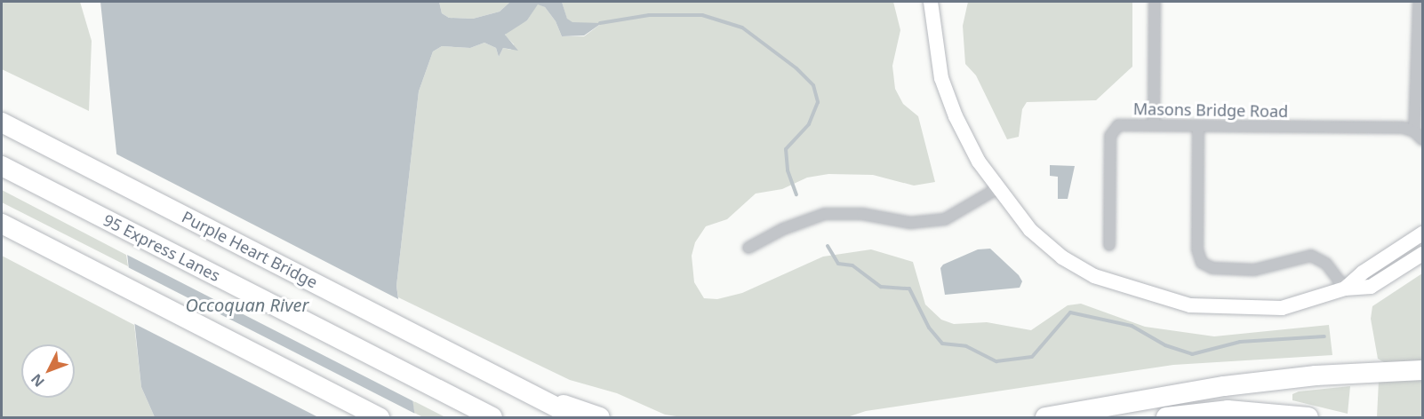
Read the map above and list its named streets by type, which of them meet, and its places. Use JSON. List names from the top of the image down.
{
  "streets": {
    "highway": ["95 Express Lanes", "Purple Heart Bridge"],
    "street": ["Masons Bridge Road"]
  },
  "water": ["Occoquan River"],
  "north": "bottom left"
}
